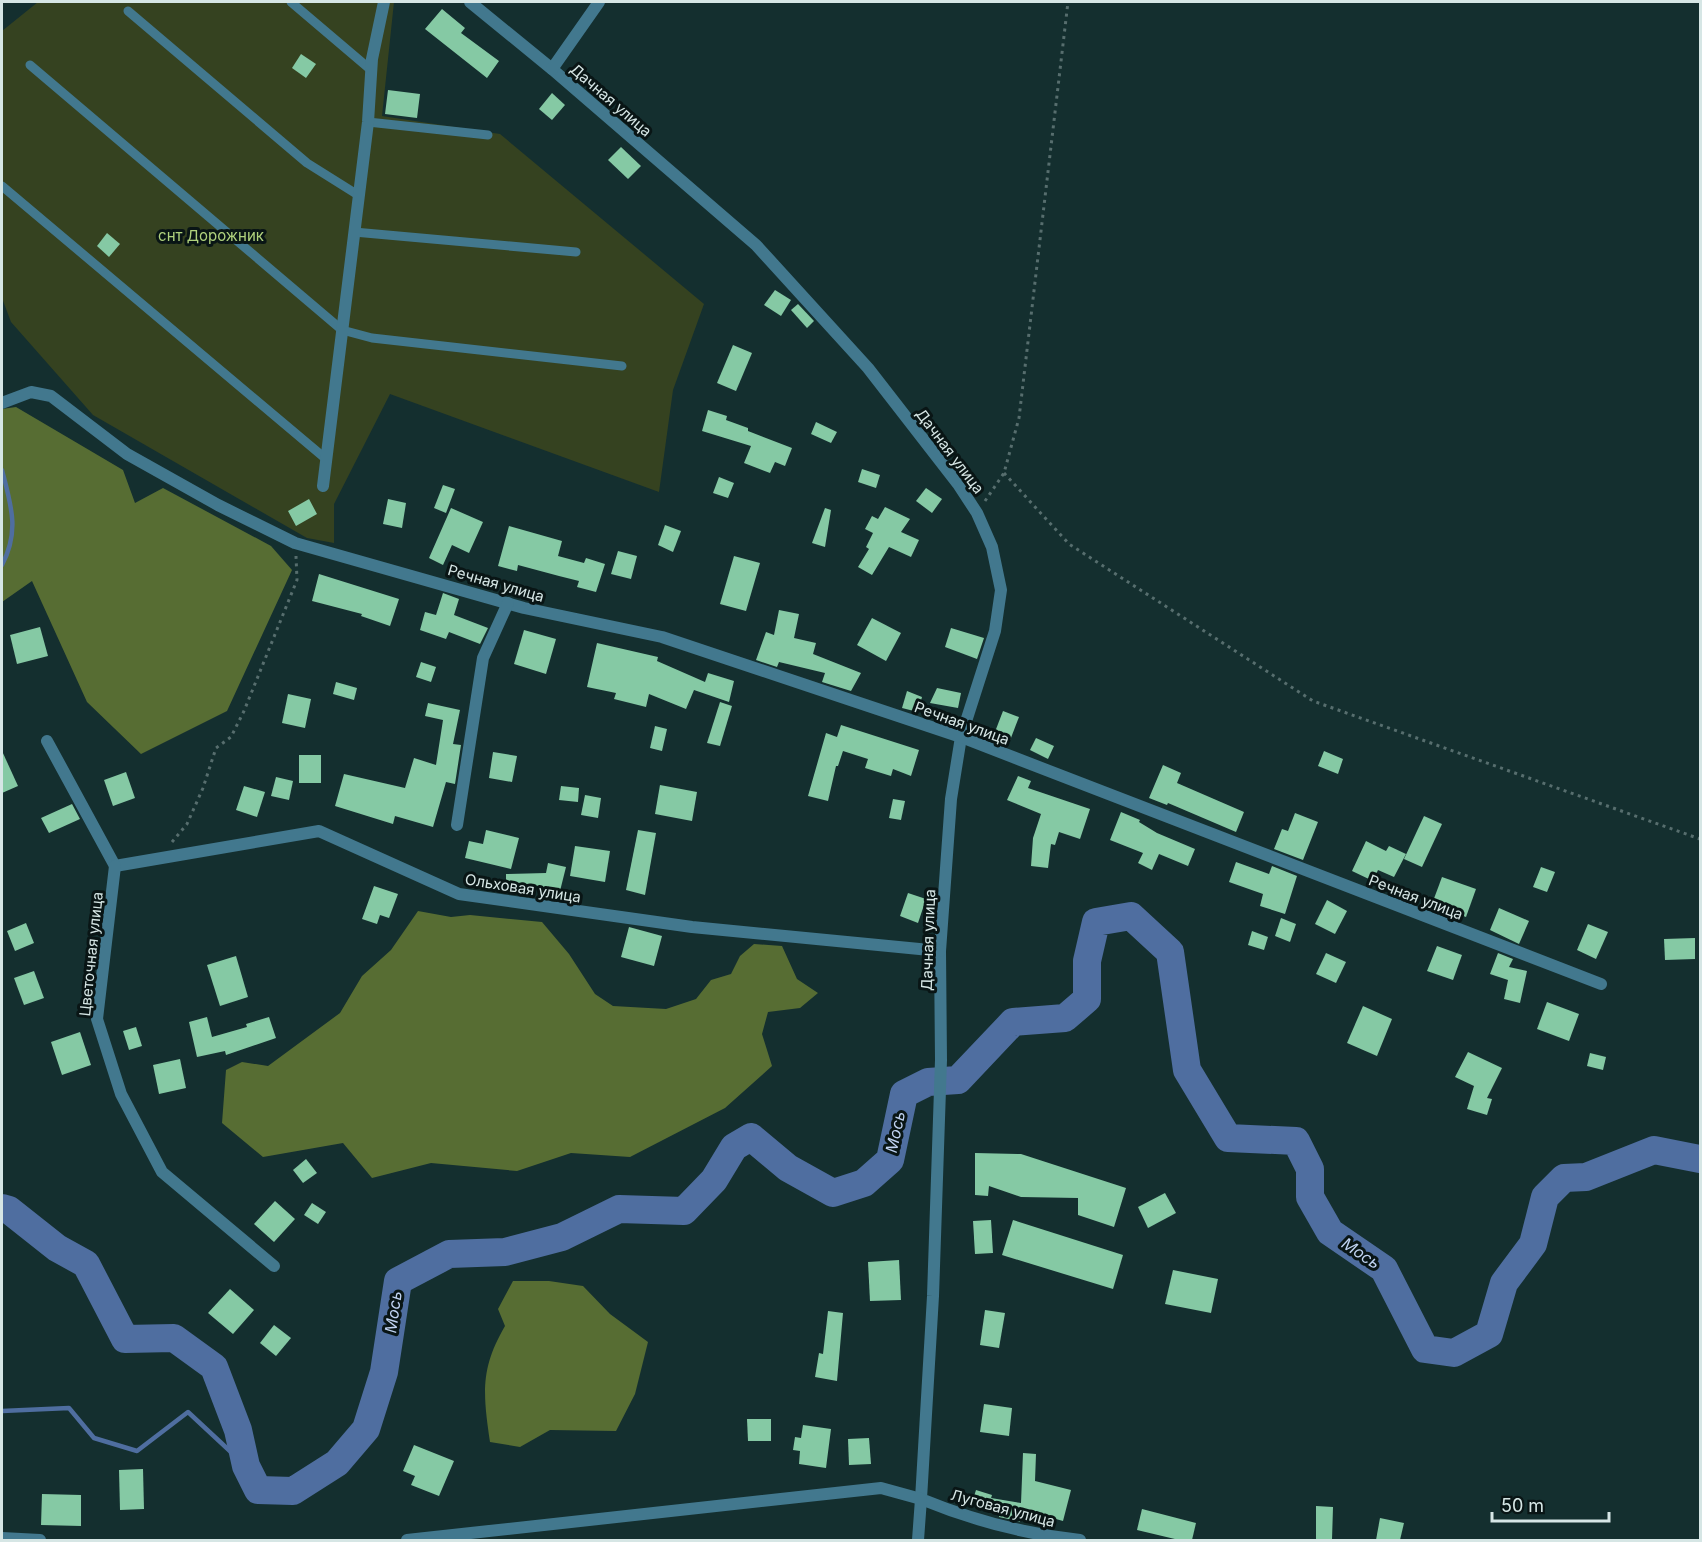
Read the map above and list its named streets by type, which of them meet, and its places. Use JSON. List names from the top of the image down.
{
  "streets": {
    "street": [
      "Дачная улица",
      "Речная улица",
      "Ольховая улица",
      "Цветочная улица",
      "Луговая улица"
    ]
  },
  "crossings": [
    ["Дачная улица", "Речная улица"],
    ["Дачная улица", "Ольховая улица"],
    ["Дачная улица", "Луговая улица"],
    ["Ольховая улица", "Цветочная улица"]
  ],
  "water": ["Мось"],
  "parks": ["снт Дорожник"],
  "scale_bar": "50 m"
}
